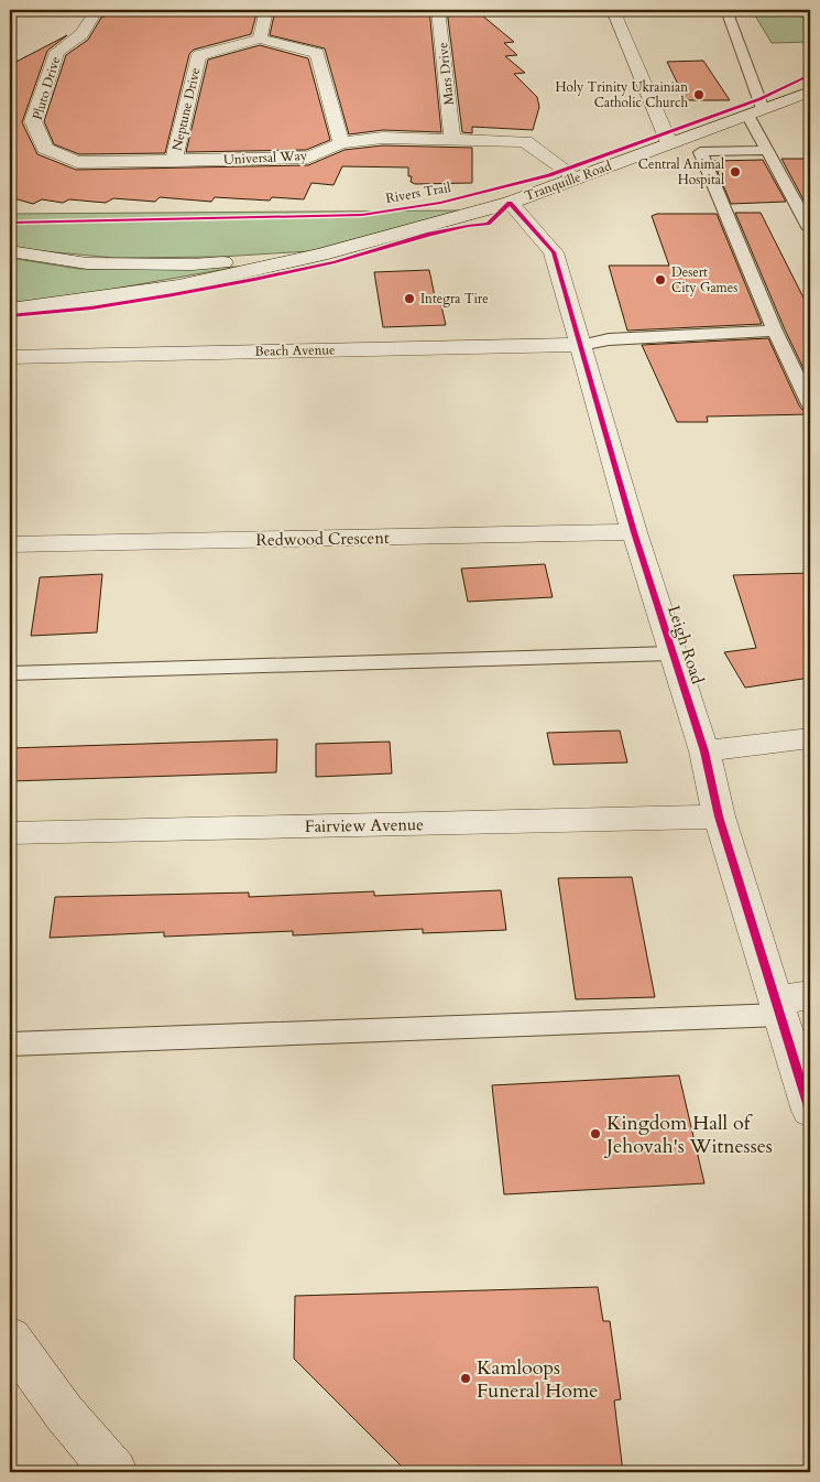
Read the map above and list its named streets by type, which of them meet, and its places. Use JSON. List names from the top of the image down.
{
  "streets": {
    "street": [
      "Mars Drive",
      "Pluto Drive",
      "Neptune Drive",
      "Universal Way",
      "Tranquille Road",
      "Beach Avenue",
      "Redwood Crescent",
      "Leigh Road",
      "Fairview Avenue"
    ],
    "cycle path": ["Rivers Trail"]
  },
  "crossings": [
    ["Mars Drive", "Universal Way"],
    ["Pluto Drive", "Neptune Drive"],
    ["Pluto Drive", "Universal Way"],
    ["Neptune Drive", "Universal Way"],
    ["Universal Way", "Tranquille Road"],
    ["Tranquille Road", "Leigh Road"],
    ["Beach Avenue", "Leigh Road"],
    ["Redwood Crescent", "Leigh Road"],
    ["Leigh Road", "Fairview Avenue"]
  ],
  "places": [
    "Holy Trinity Ukrainian Catholic Church",
    "Central Animal Hospital",
    "Desert City Games",
    "Integra Tire",
    "Kingdom Hall of Jehovah's Witnesses",
    "Kamloops Funeral Home"
  ]
}
